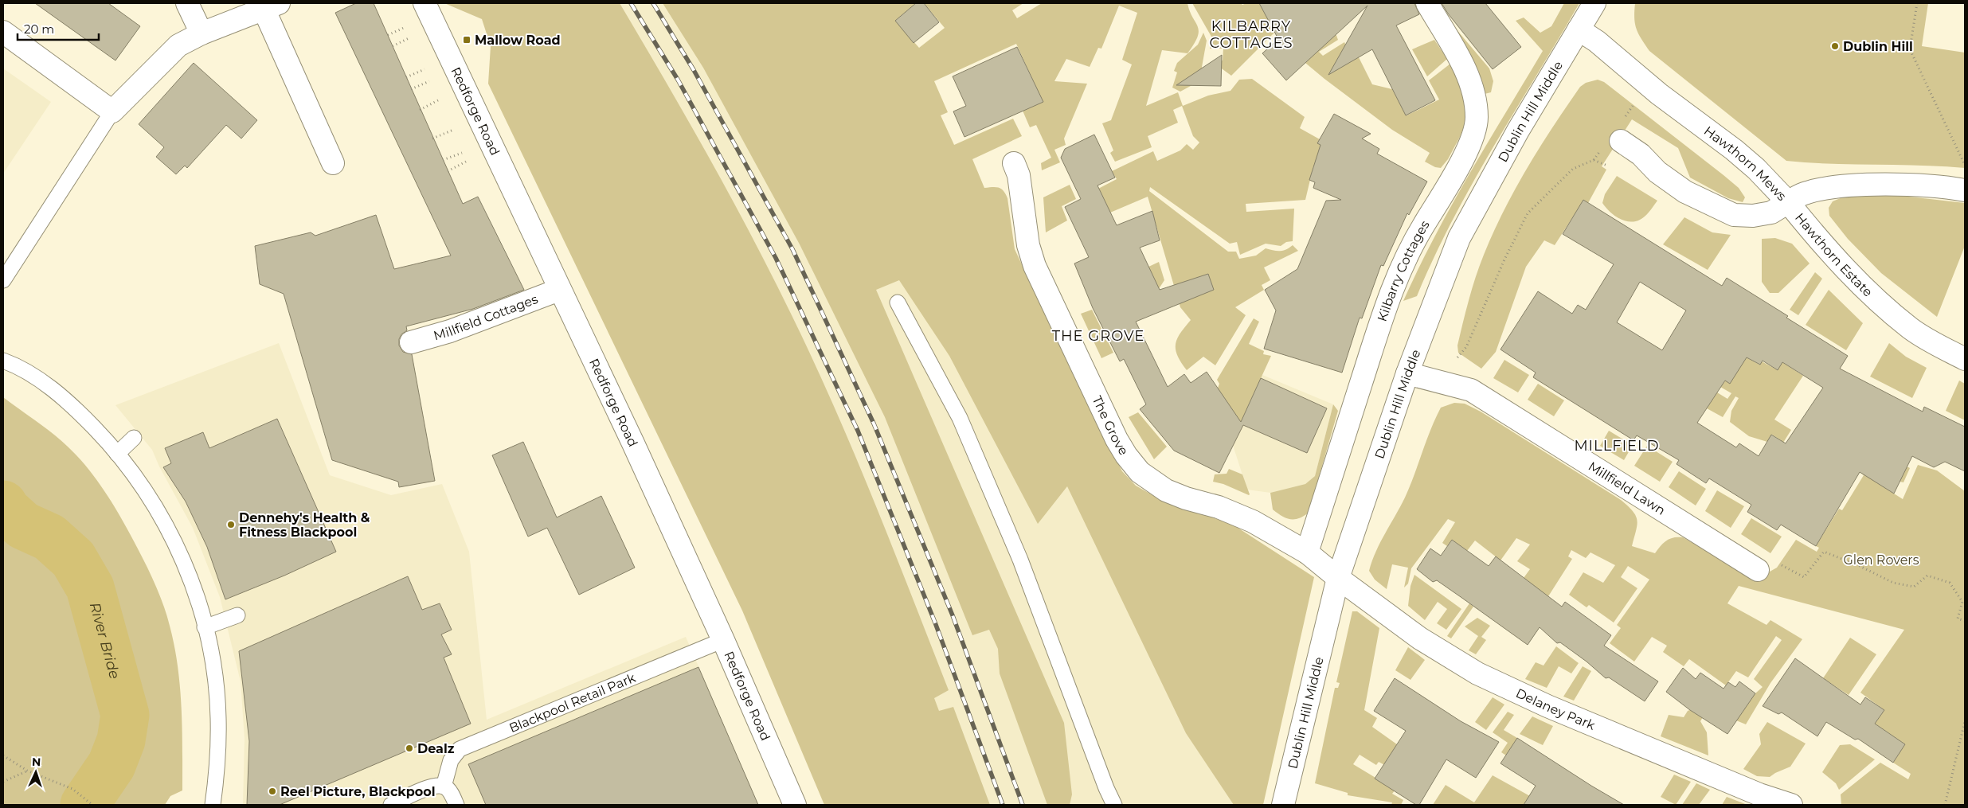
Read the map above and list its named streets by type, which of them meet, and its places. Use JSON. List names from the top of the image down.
{
  "streets": {
    "street": [
      "Redforge Road",
      "Dublin Hill Middle",
      "Hawthorn Mews",
      "Hawthorn Estate",
      "Kilbarry Cottages",
      "Millfield Cottages",
      "The Grove",
      "Millfield Lawn",
      "Delaney Park"
    ],
    "lane": ["Blackpool Retail Park"]
  },
  "crossings": [
    ["Redforge Road", "Millfield Cottages"],
    ["Redforge Road", "Blackpool Retail Park"],
    ["Dublin Hill Middle", "Hawthorn Mews"],
    ["Dublin Hill Middle", "The Grove"],
    ["Dublin Hill Middle", "Millfield Lawn"],
    ["Dublin Hill Middle", "Delaney Park"],
    ["Hawthorn Mews", "Hawthorn Estate"],
    ["Kilbarry Cottages", "The Grove"],
    ["The Grove", "Delaney Park"]
  ],
  "districts": ["KILBARRY COTTAGES", "THE GROVE", "MILLFIELD"],
  "water": ["River Bride"],
  "parks": ["Glen Rovers"],
  "places": {
    "transit": ["Mallow Road"],
    "other": [
      "Dublin Hill",
      "Dennehy's Health & Fitness Blackpool",
      "Dealz",
      "Reel Picture, Blackpool"
    ]
  },
  "scale_bar": "20 m",
  "north": "top"
}
